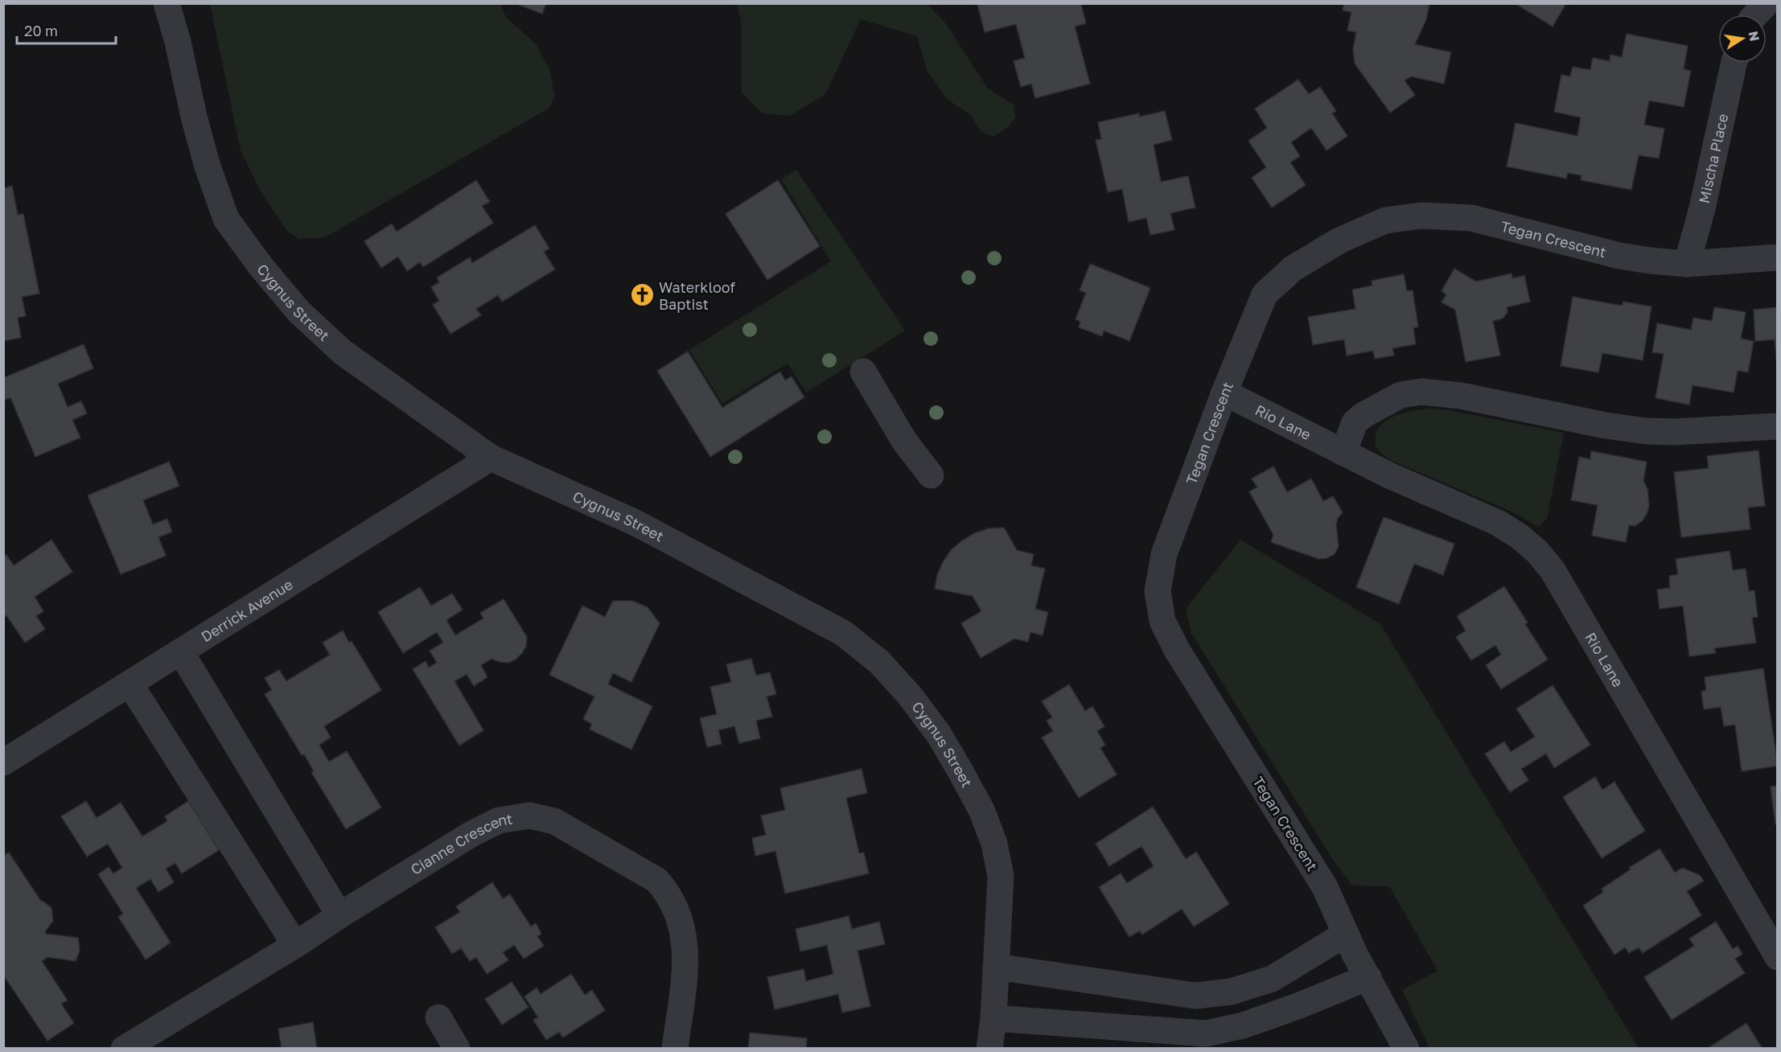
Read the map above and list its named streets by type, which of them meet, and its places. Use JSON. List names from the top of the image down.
{
  "streets": {
    "street": [
      "Mischa Place",
      "Tegan Crescent",
      "Cygnus Street",
      "Rio Lane",
      "Derrick Avenue",
      "Cianne Crescent"
    ]
  },
  "crossings": [
    ["Mischa Place", "Tegan Crescent"],
    ["Tegan Crescent", "Rio Lane"],
    ["Cygnus Street", "Derrick Avenue"]
  ],
  "places": {
    "church": ["Waterkloof Baptist"]
  },
  "scale_bar": "20 m",
  "north": "right"
}
